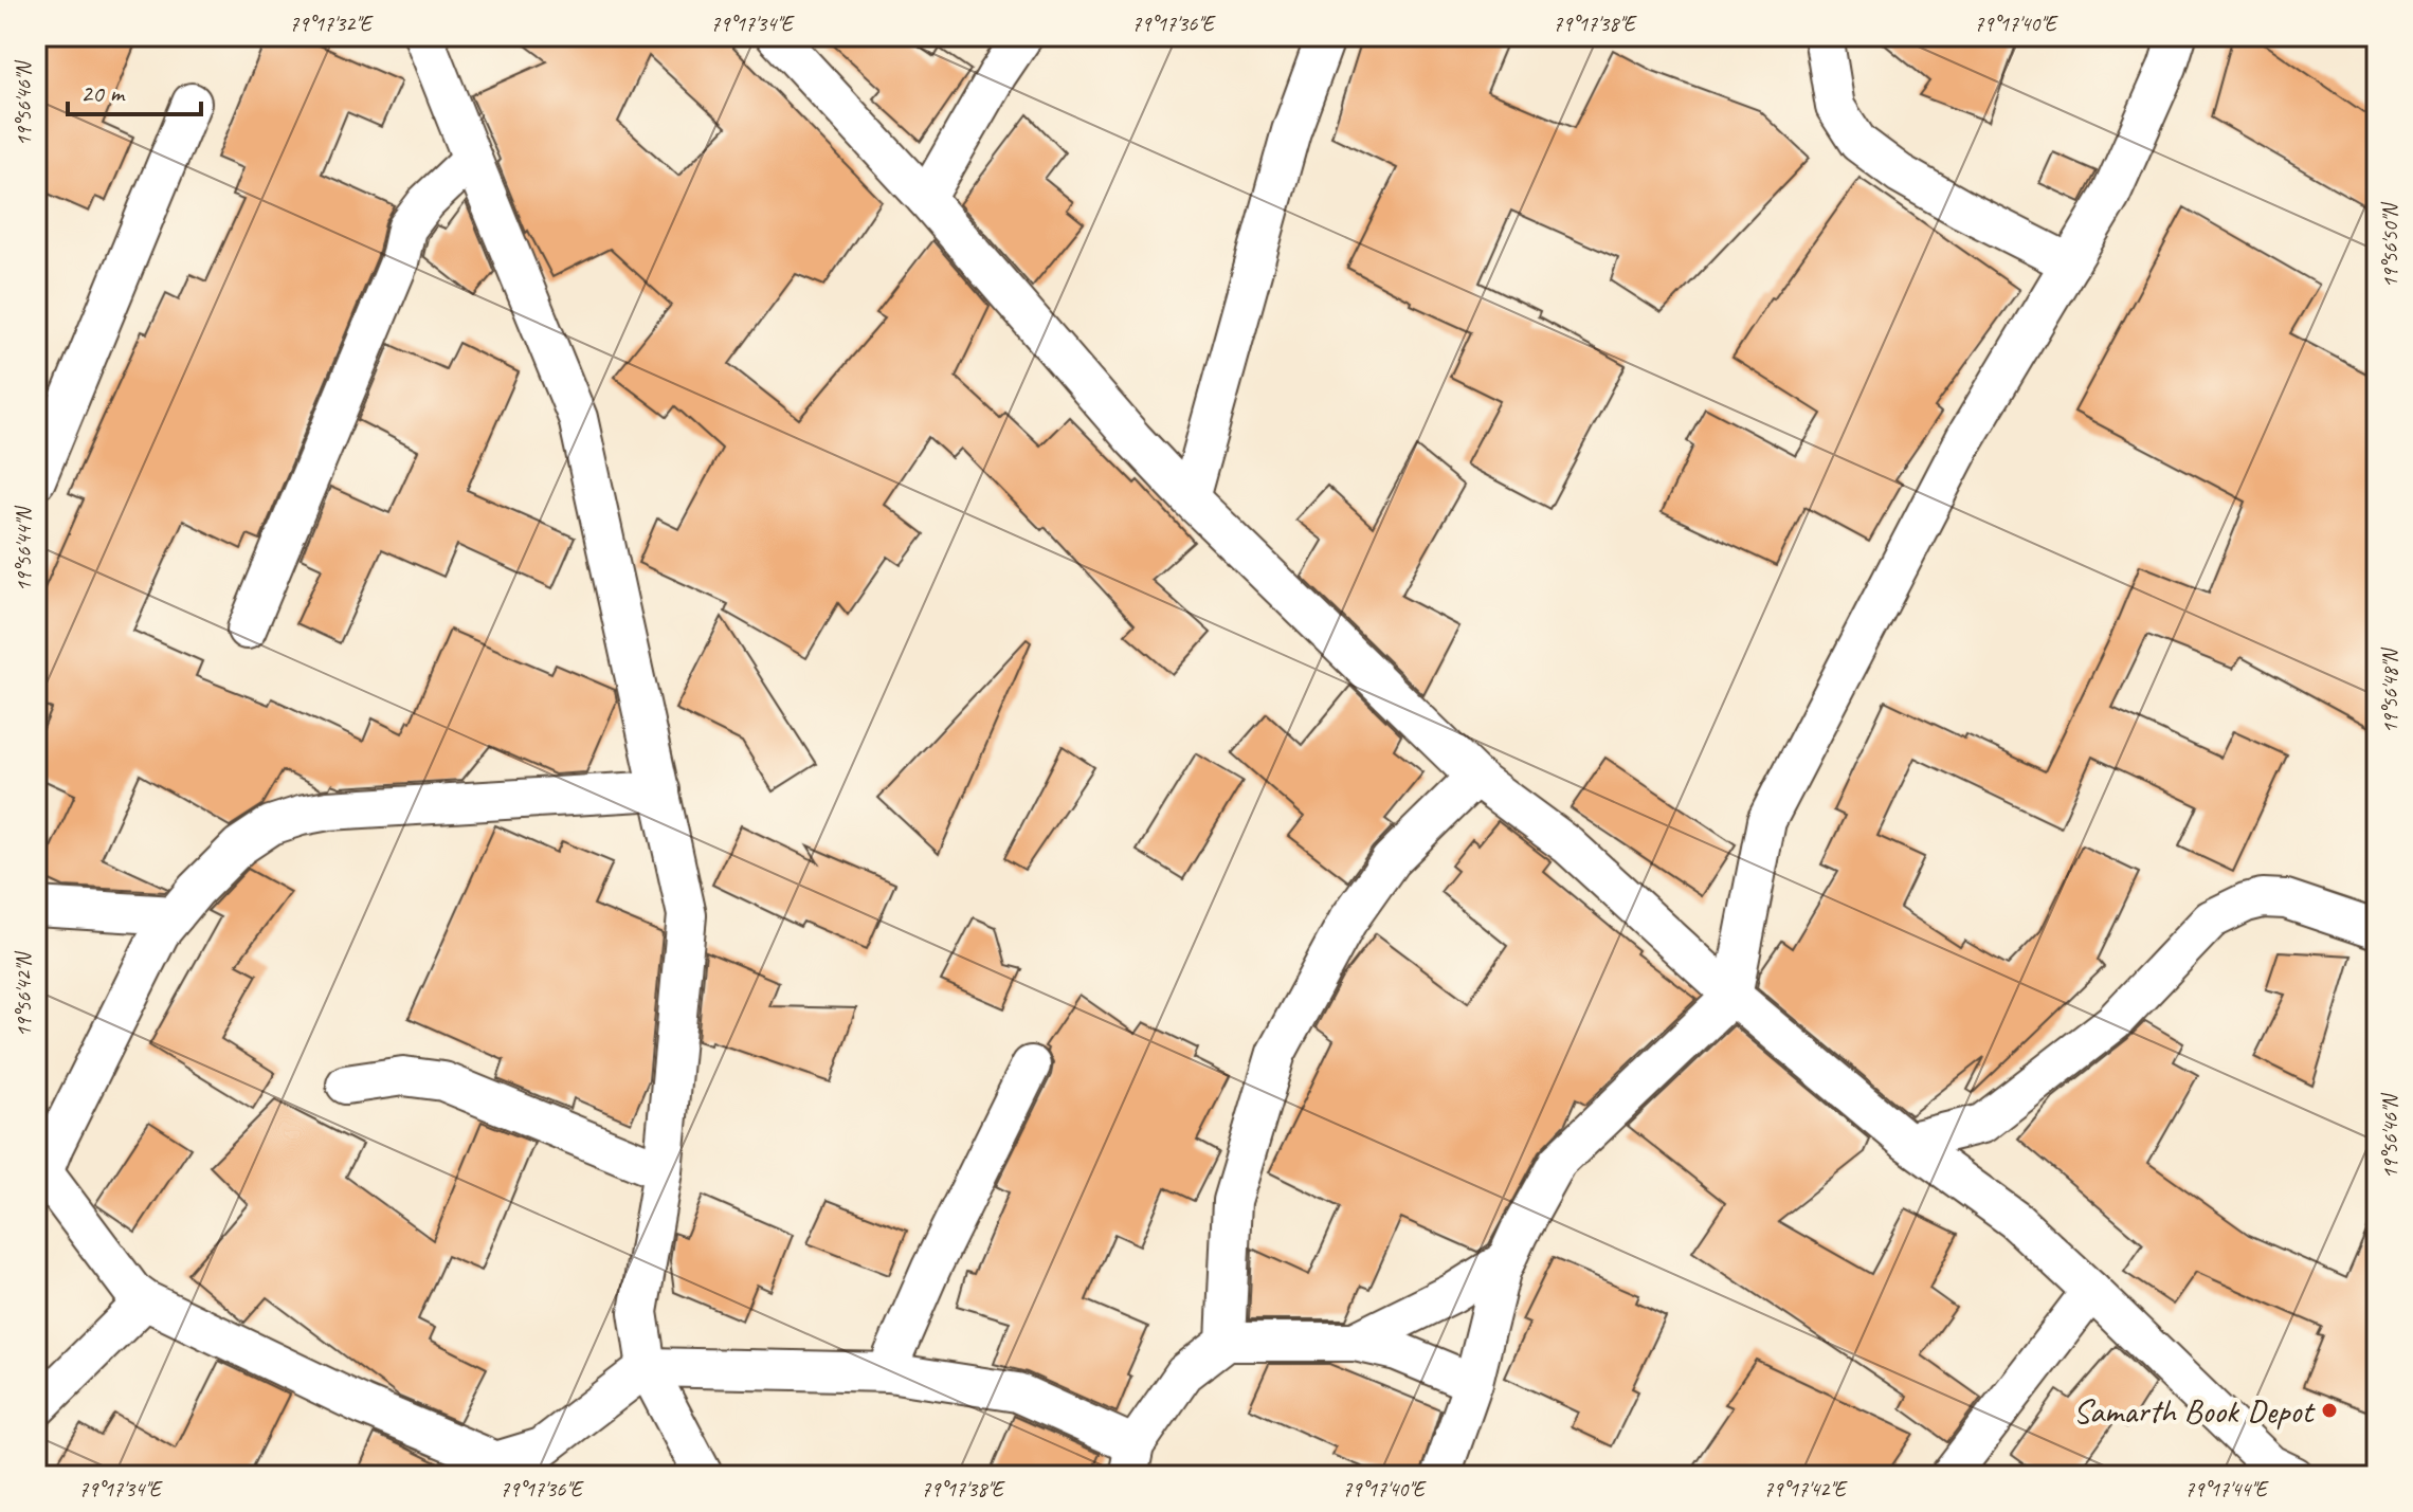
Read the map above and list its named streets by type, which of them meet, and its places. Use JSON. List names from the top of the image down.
{
  "places": ["Samarth Book Depot"],
  "scale_bar": "20 m",
  "coordinates": [
    "79°17'32\"E",
    "79°17'34\"E",
    "79°17'36\"E",
    "79°17'38\"E",
    "79°17'40\"E",
    "19°56'46\"N",
    "19°56'50\"N",
    "19°56'44\"N",
    "19°56'48\"N",
    "19°56'42\"N",
    "79°17'42\"E",
    "79°17'44\"E"
  ]
}
